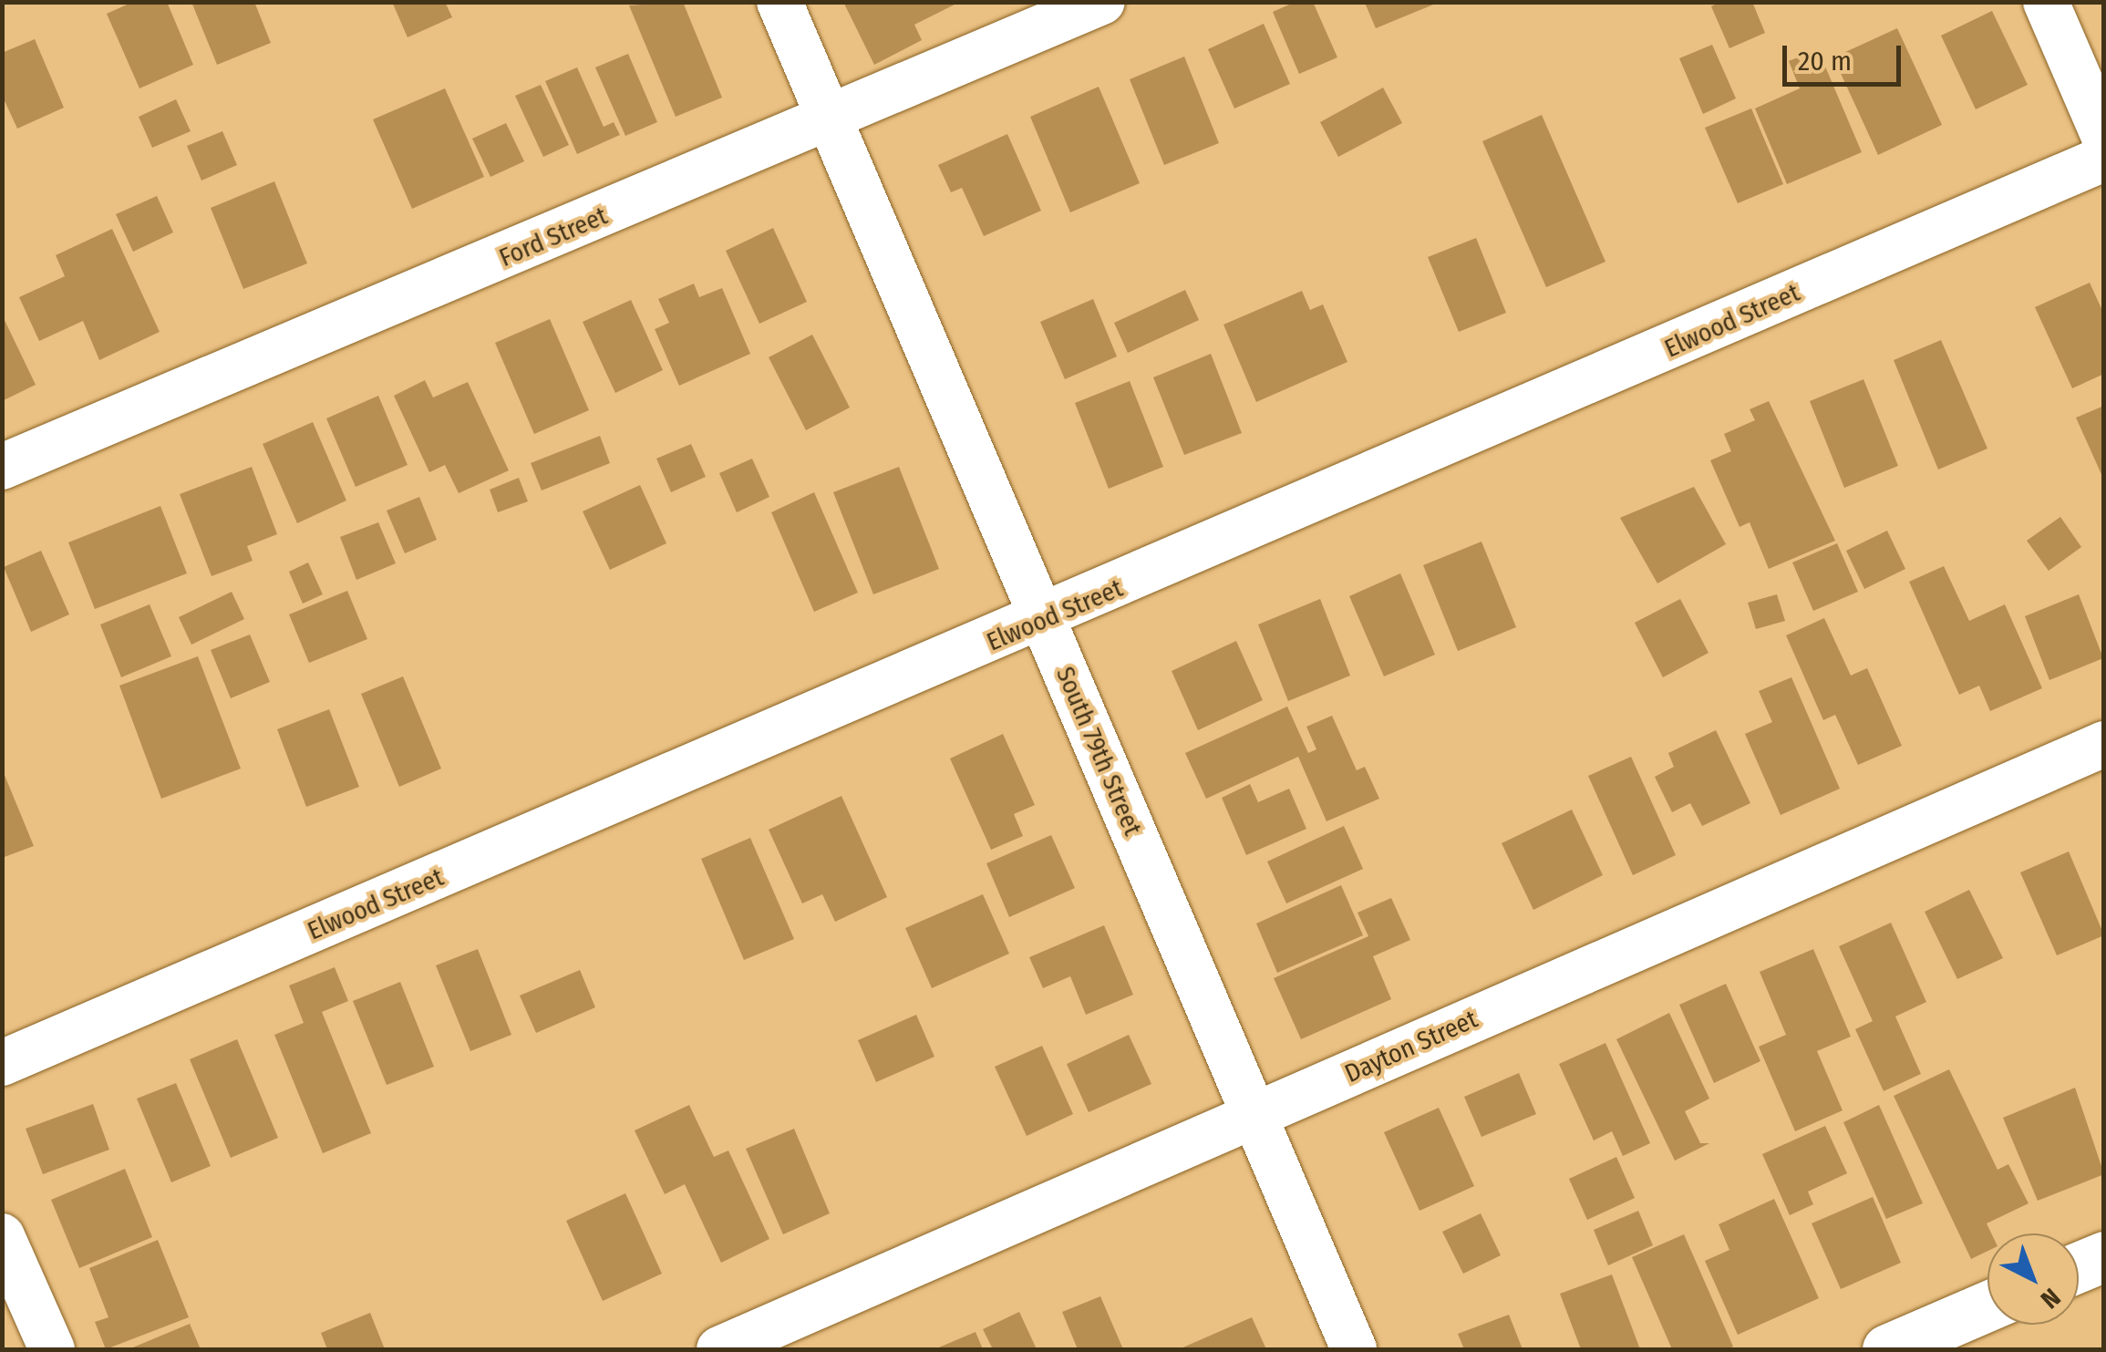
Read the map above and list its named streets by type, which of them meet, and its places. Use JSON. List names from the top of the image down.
{
  "streets": {
    "street": [
      "Ford Street",
      "Elwood Street",
      "South 79th Street",
      "Dayton Street"
    ]
  },
  "crossings": [
    ["Ford Street", "South 79th Street"],
    ["Elwood Street", "South 79th Street"],
    ["South 79th Street", "Dayton Street"]
  ],
  "scale_bar": "20 m",
  "north": "bottom right"
}
